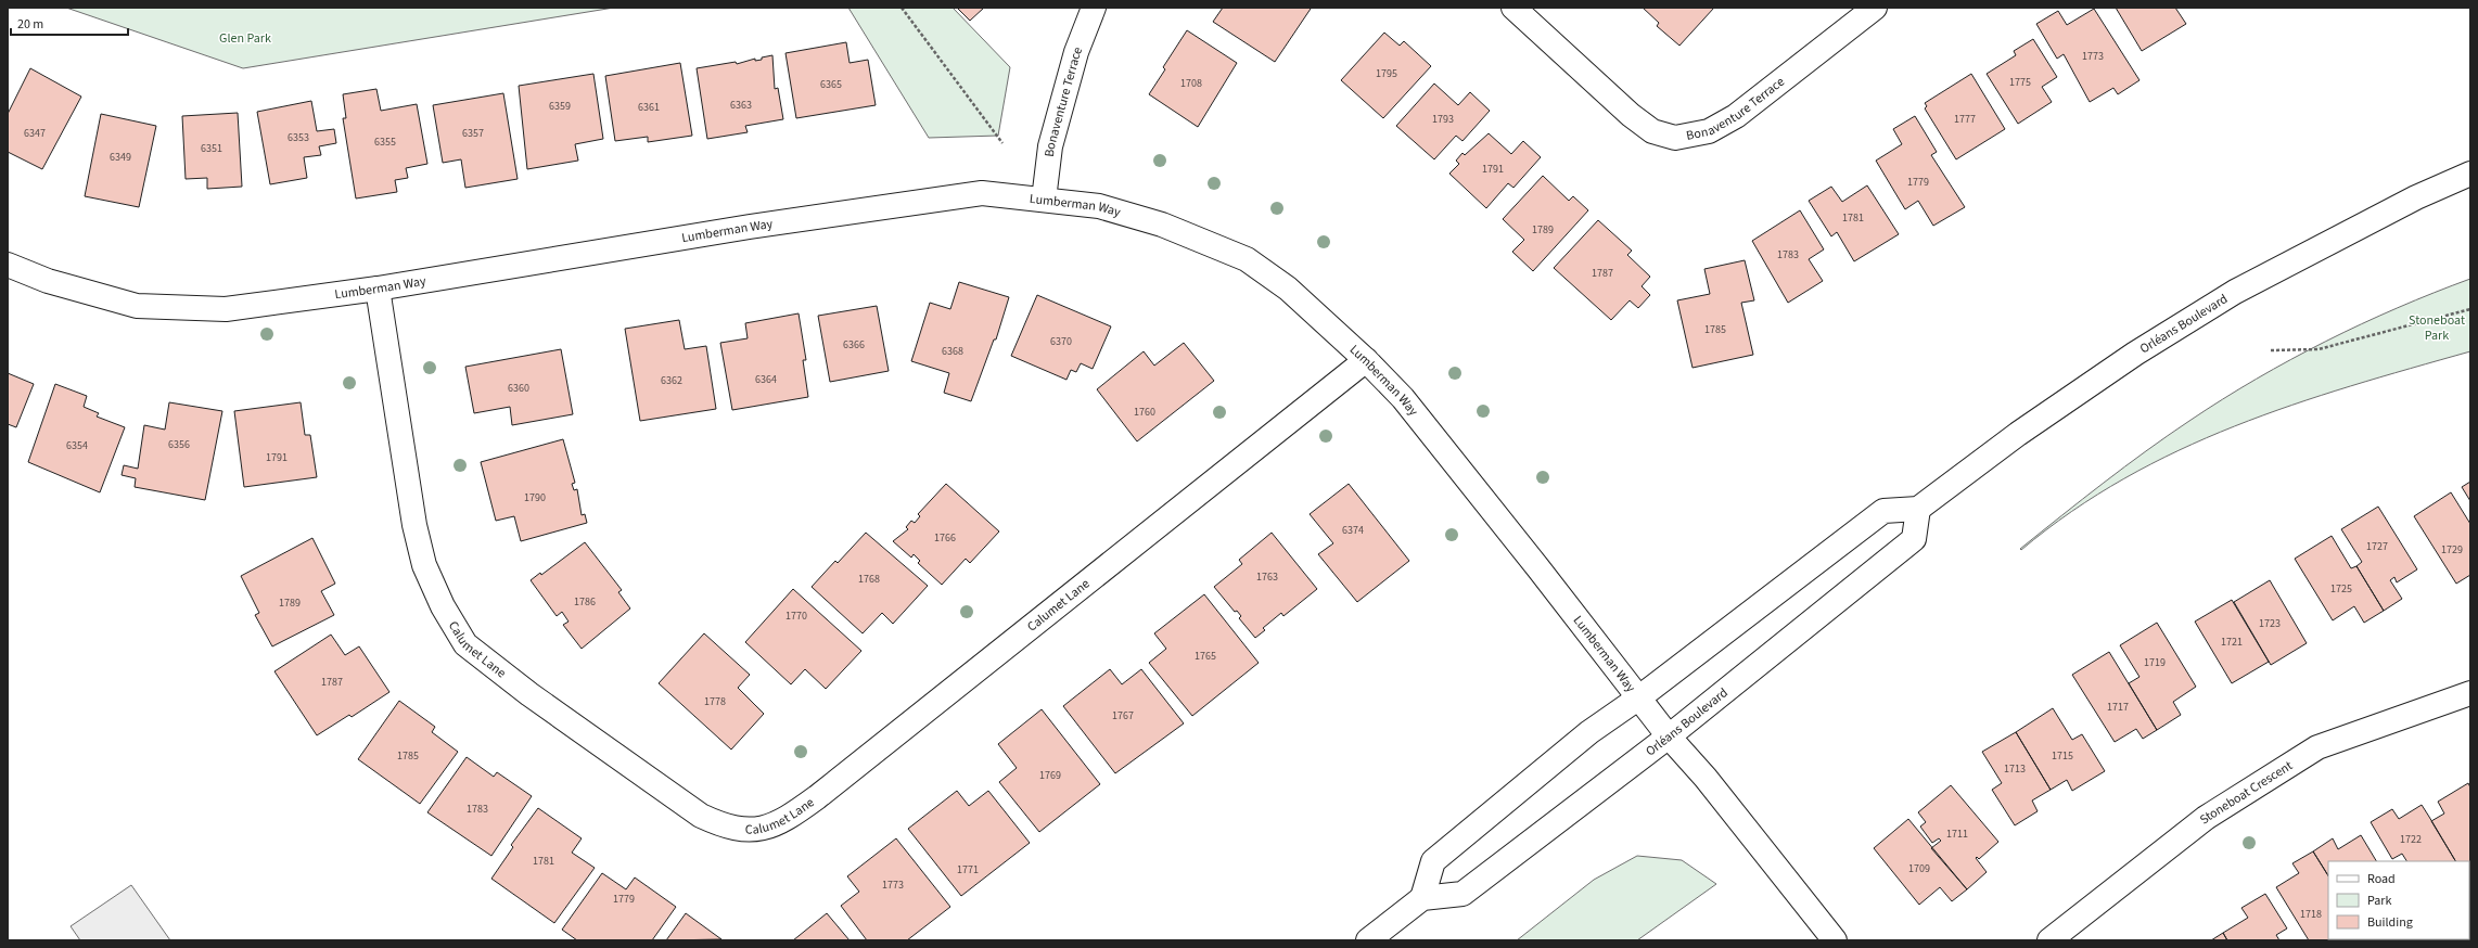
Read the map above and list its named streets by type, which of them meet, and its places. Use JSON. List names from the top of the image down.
{
  "streets": {
    "street": [
      "Bonaventure Terrace",
      "Lumberman Way",
      "Orléans Boulevard",
      "Calumet Lane",
      "Stoneboat Crescent"
    ]
  },
  "crossings": [
    ["Bonaventure Terrace", "Lumberman Way"],
    ["Lumberman Way", "Orléans Boulevard"],
    ["Lumberman Way", "Calumet Lane"]
  ],
  "parks": ["Glen Park", "Stoneboat Park"],
  "house_numbers": [
    "1773",
    "1795",
    "1775",
    "1708",
    "6365",
    "6363",
    "6359",
    "6361",
    "1793",
    "1777",
    "6347",
    "6357",
    "6353",
    "6355",
    "6351",
    "6349",
    "1791",
    "1779",
    "1781",
    "1789",
    "1783",
    "1787",
    "1785",
    "6370",
    "6366",
    "6368",
    "6364",
    "6362",
    "6360",
    "1760",
    "6356",
    "6354",
    "1791",
    "1790",
    "6374",
    "1766",
    "1727",
    "1729",
    "1763",
    "1768",
    "1725",
    "1786",
    "1789",
    "1770",
    "1723",
    "1721",
    "1765",
    "1719",
    "1787",
    "1778",
    "1717",
    "1767",
    "1785",
    "1715",
    "1713",
    "1769",
    "1783",
    "1711",
    "1722",
    "1781",
    "1709",
    "1771",
    "1773",
    "1779",
    "1718"
  ],
  "legend": ["Road", "Park", "Building"],
  "scale_bar": "20 m"
}
